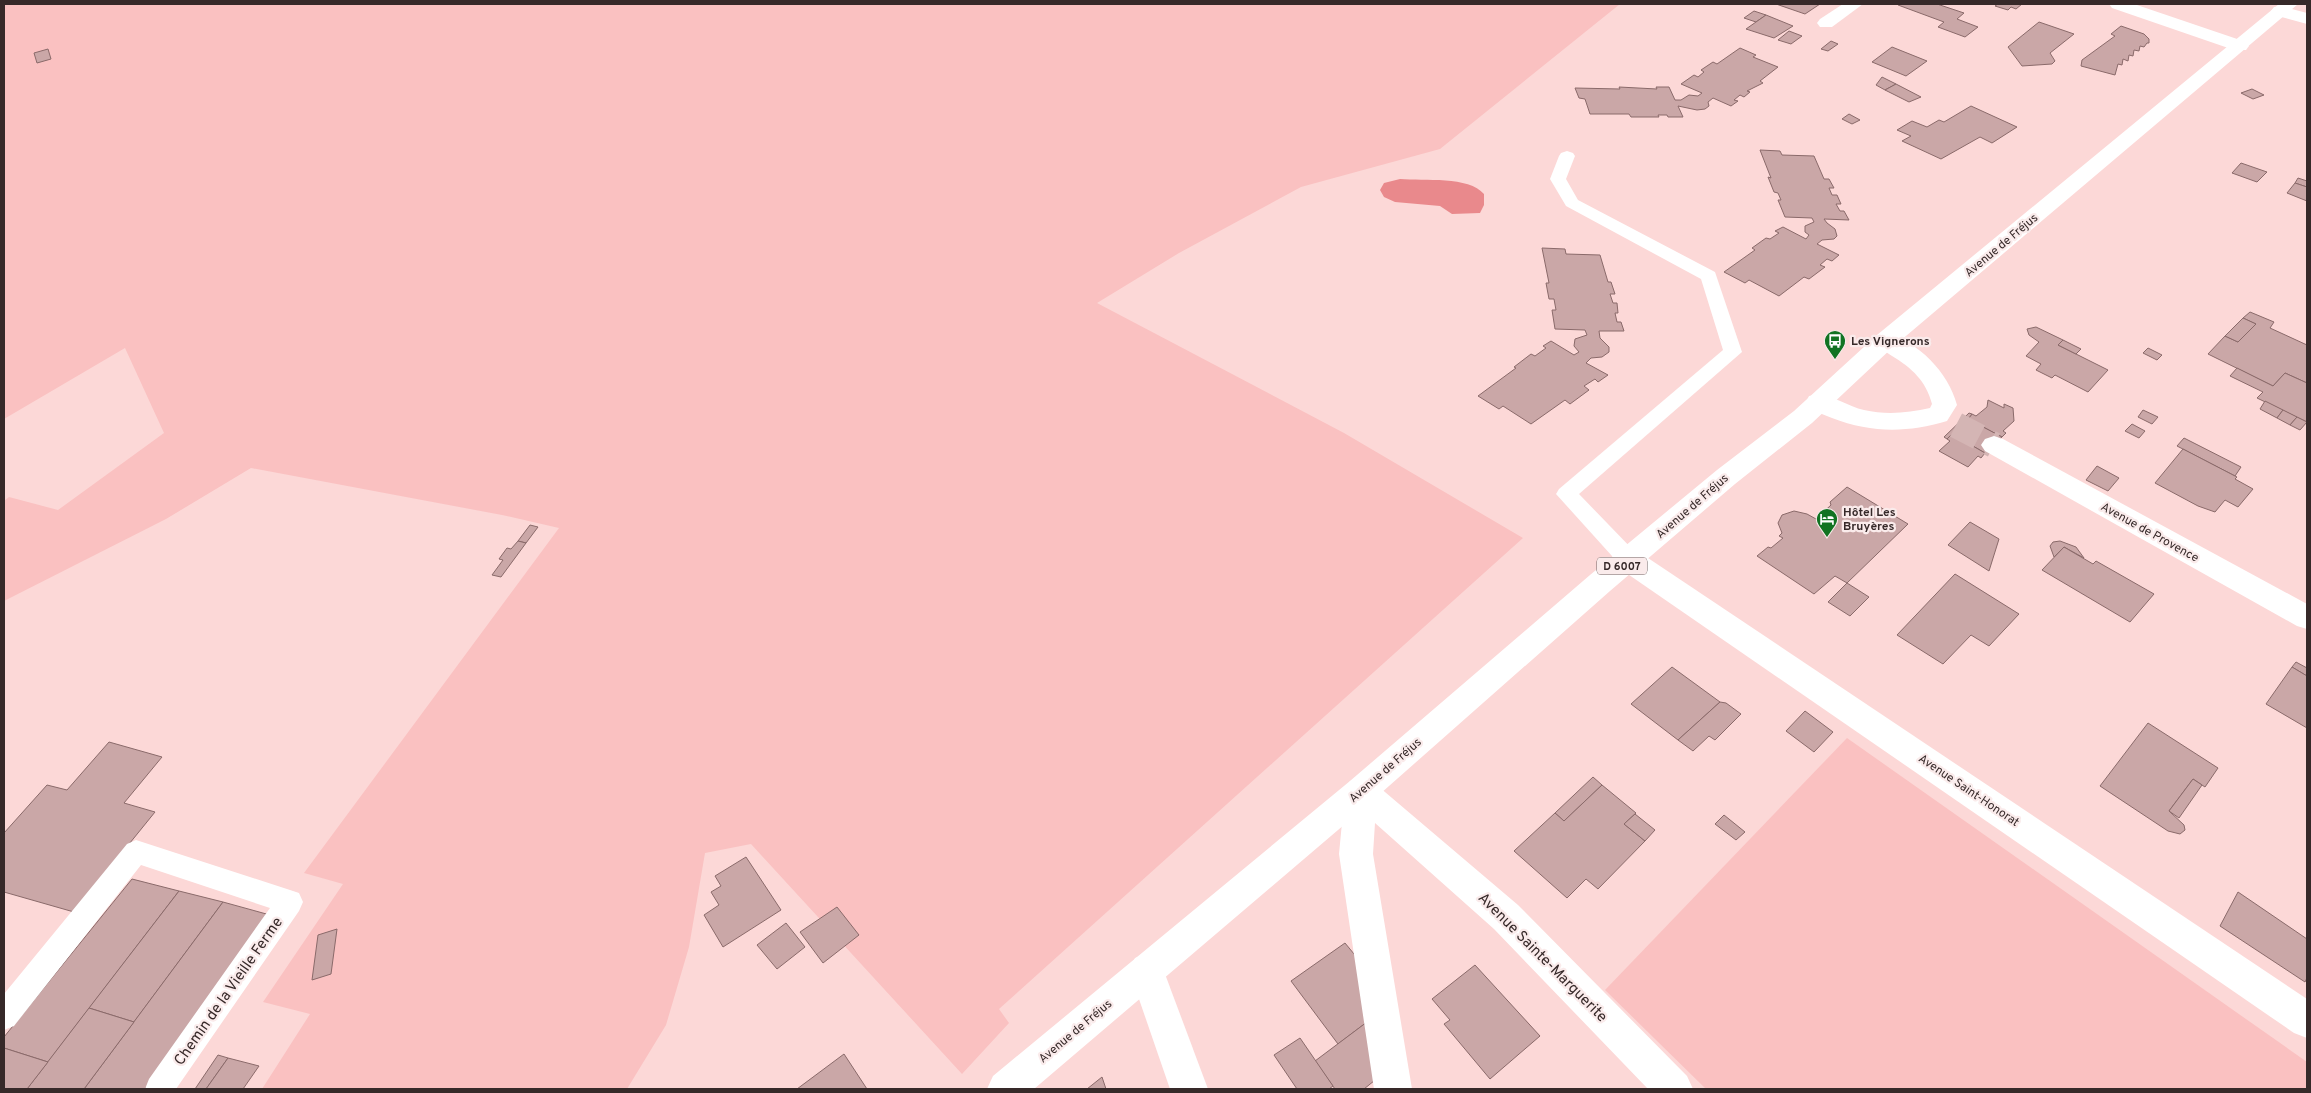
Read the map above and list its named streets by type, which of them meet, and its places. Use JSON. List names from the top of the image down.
{
  "streets": {
    "main road": [
      "Avenue de Fréjus",
      "Avenue de Provence",
      "D 6007",
      "Avenue Saint-Honorat",
      "Avenue Sainte-Marguerite"
    ],
    "lane": ["Chemin de la Vieille Ferme"]
  },
  "crossings": [
    ["Avenue de Fréjus", "Avenue Saint-Honorat"],
    ["Avenue de Fréjus", "Avenue Sainte-Marguerite"]
  ],
  "places": {
    "bus stop": ["Les Vignerons"],
    "hotel": ["Hôtel Les Bruyères"]
  }
}
